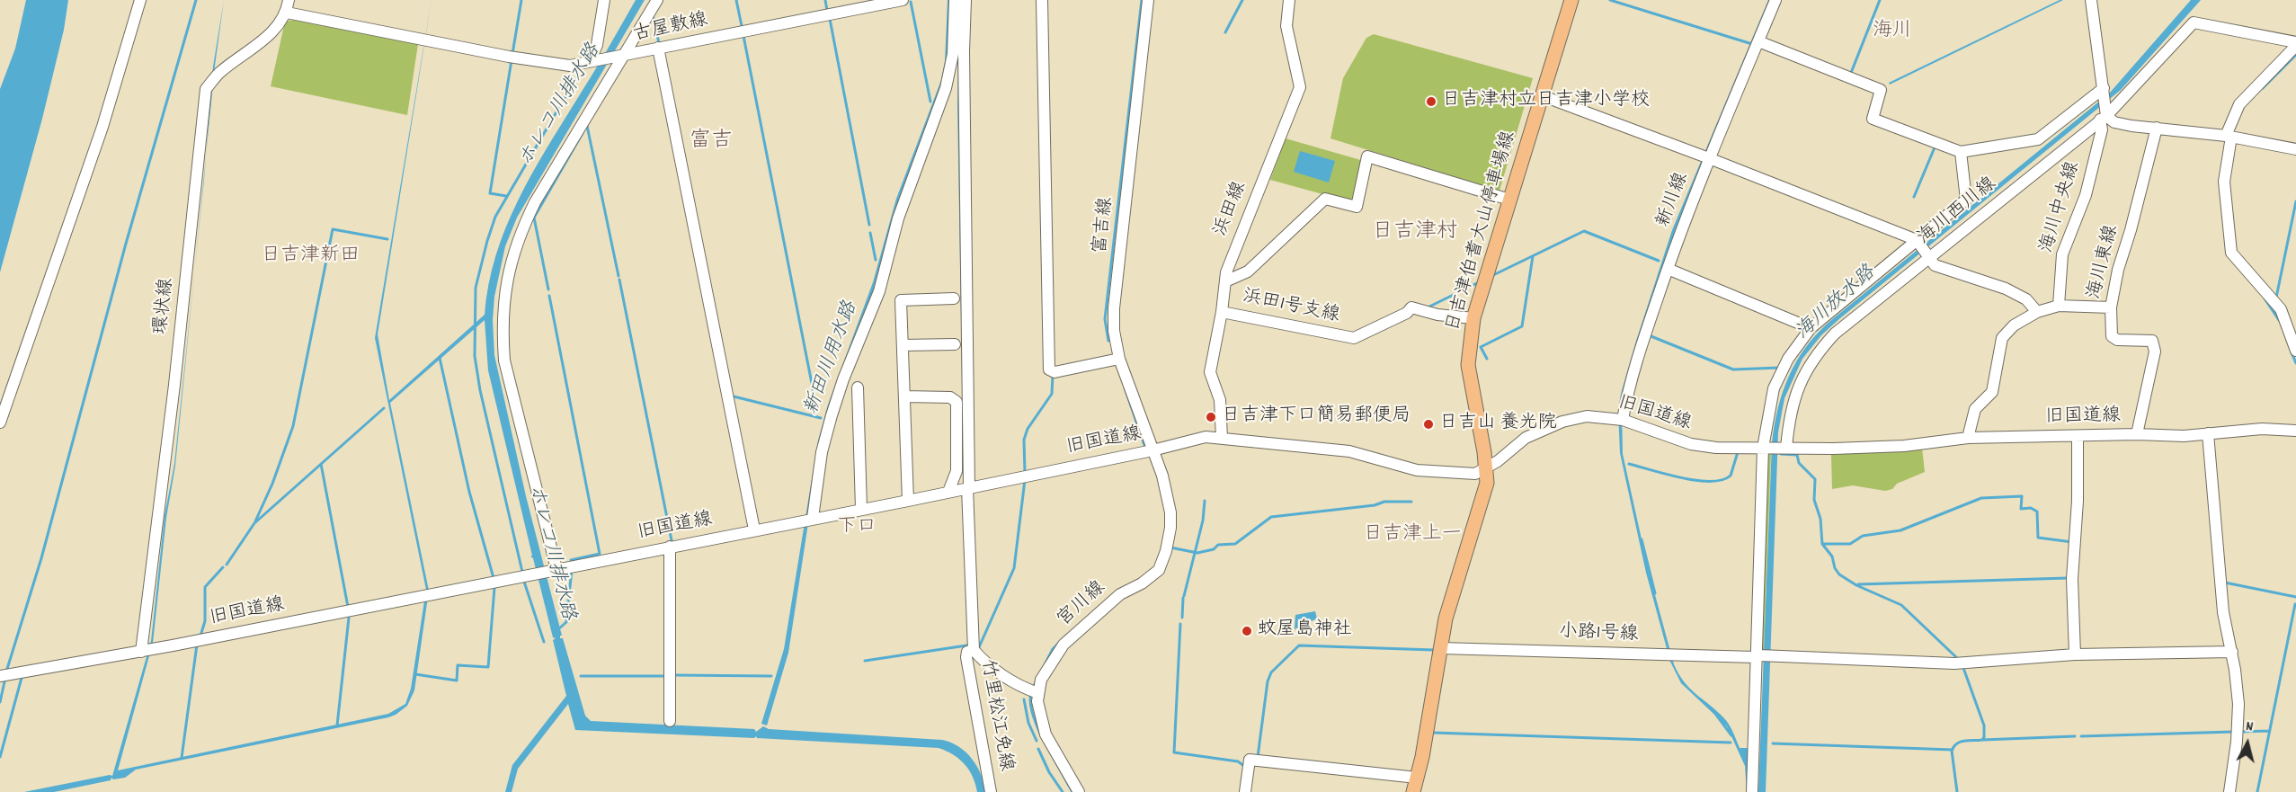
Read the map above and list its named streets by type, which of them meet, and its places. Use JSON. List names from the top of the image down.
{
  "streets": {
    "main road": ["日吉津伯耆大山停車場線"],
    "street": [
      "古屋敷線",
      "新川線",
      "海川中央線",
      "浜田線",
      "海川西川線",
      "富吉線",
      "海川東線",
      "環状線",
      "浜田1号支線",
      "旧国道線",
      "宮川線",
      "小路1号線",
      "竹里松江免線"
    ]
  },
  "crossings": [
    ["古屋敷線", "環状線"],
    ["新川線", "旧国道線"],
    ["海川中央線", "海川西川線"],
    ["浜田線", "浜田1号支線"],
    ["浜田線", "旧国道線"],
    ["海川西川線", "旧国道線"],
    ["富吉線", "旧国道線"],
    ["富吉線", "宮川線"],
    ["日吉津伯耆大山停車場線", "浜田1号支線"],
    ["日吉津伯耆大山停車場線", "旧国道線"],
    ["日吉津伯耆大山停車場線", "小路1号線"],
    ["海川東線", "旧国道線"],
    ["環状線", "旧国道線"],
    ["旧国道線", "宮川線"]
  ],
  "districts": [
    "海川",
    "富吉",
    "日吉津村",
    "日吉津新田",
    "下口",
    "日吉津上一"
  ],
  "water": ["ホレコ川排水路", "海川放水路", "新田川用水路"],
  "places": [
    "日吉津村立日吉津小学校",
    "日吉津下口簡易郵便局",
    "日吉山 養光院",
    "蚊屋島神社"
  ],
  "north": "top"
}
